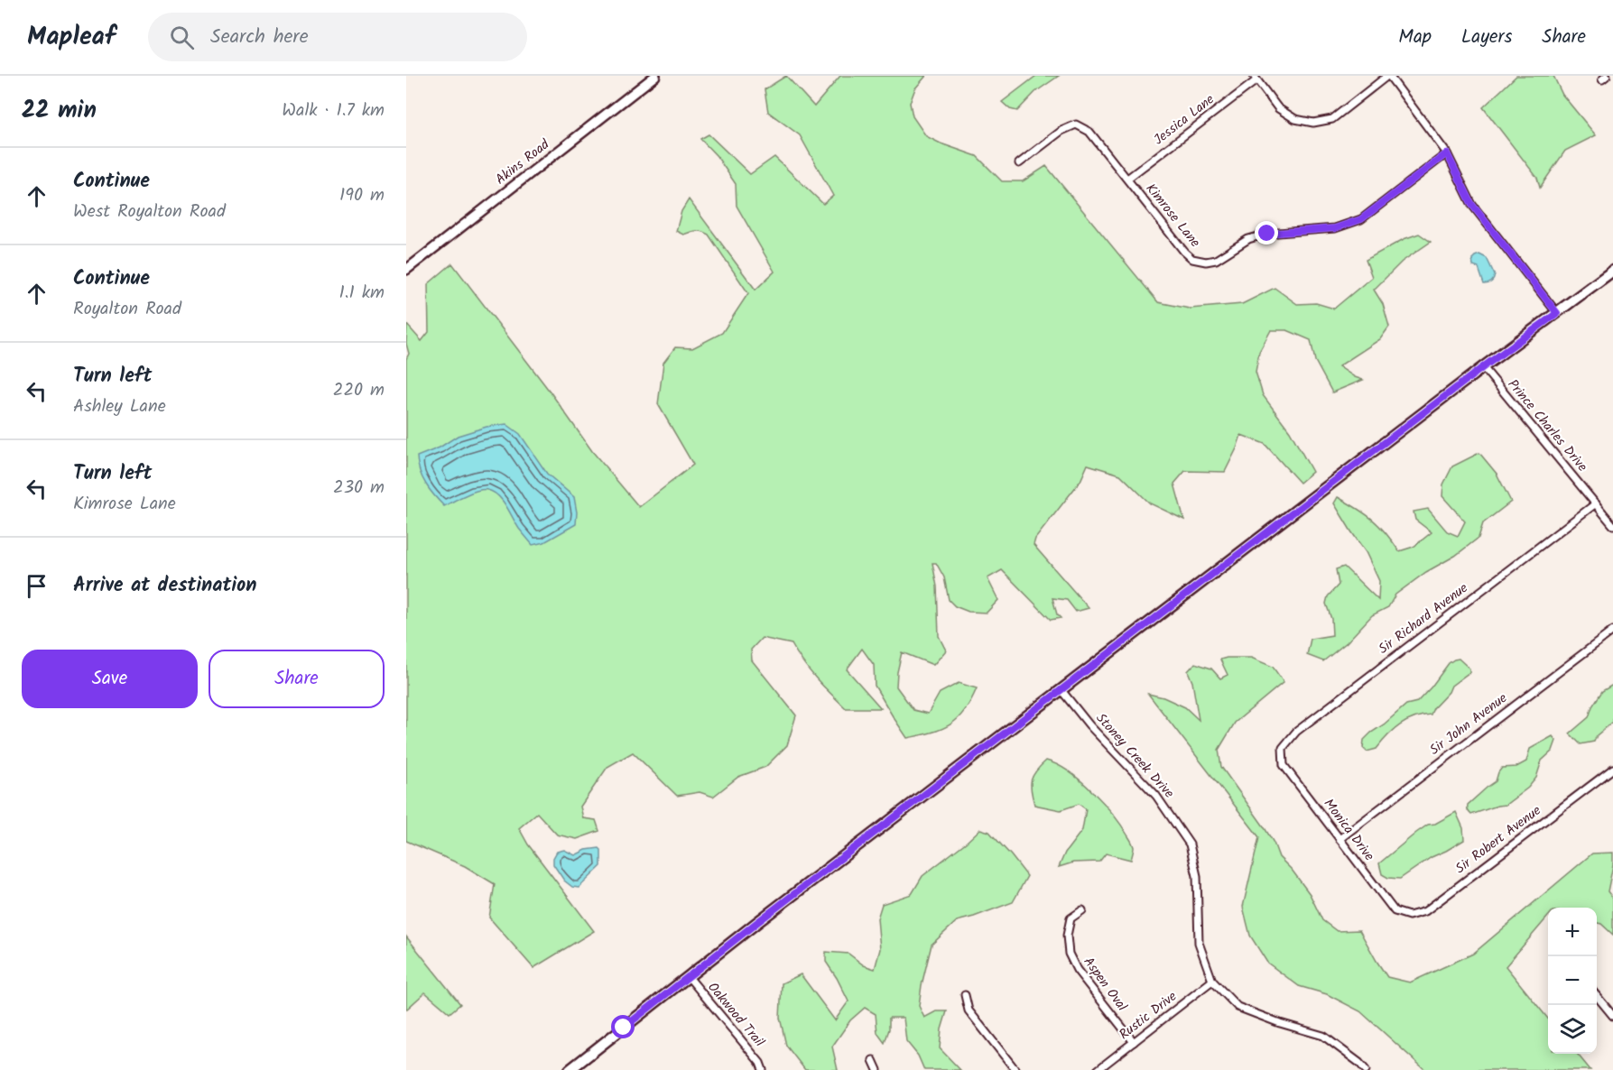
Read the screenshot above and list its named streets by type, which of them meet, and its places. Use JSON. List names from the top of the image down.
{
  "streets": {
    "street": [
      "Jessica Lane",
      "Akins Road",
      "Kimrose Lane",
      "Prince Charles Drive",
      "Sir Richard Avenue",
      "Sir John Avenue",
      "Stoney Creek Drive",
      "Monica Drive",
      "Sir Robert Avenue",
      "Aspen Oval",
      "Oakwood Trail",
      "Rustic Drive"
    ]
  },
  "crossings": [
    ["Jessica Lane", "Kimrose Lane"],
    ["Prince Charles Drive", "Sir Richard Avenue"],
    ["Sir Richard Avenue", "Monica Drive"],
    ["Sir John Avenue", "Monica Drive"],
    ["Stoney Creek Drive", "Rustic Drive"],
    ["Monica Drive", "Sir Robert Avenue"],
    ["Aspen Oval", "Rustic Drive"]
  ],
  "page": {
    "header": "Mapleaf",
    "search": "Search here",
    "nav": ["Map", "Layers", "Share"],
    "heading": ["22 min", "Walk · 1.7 km"],
    "list": [
      ["Continue", "West Royalton Road", "190 m"],
      ["Continue", "Royalton Road", "1.1 km"],
      ["Turn left", "Ashley Lane", "220 m"],
      ["Turn left", "Kimrose Lane", "230 m"],
      "Arrive at destination"
    ],
    "buttons": ["Save", "Share"],
    "map_buttons": ["+", "−"]
  }
}
